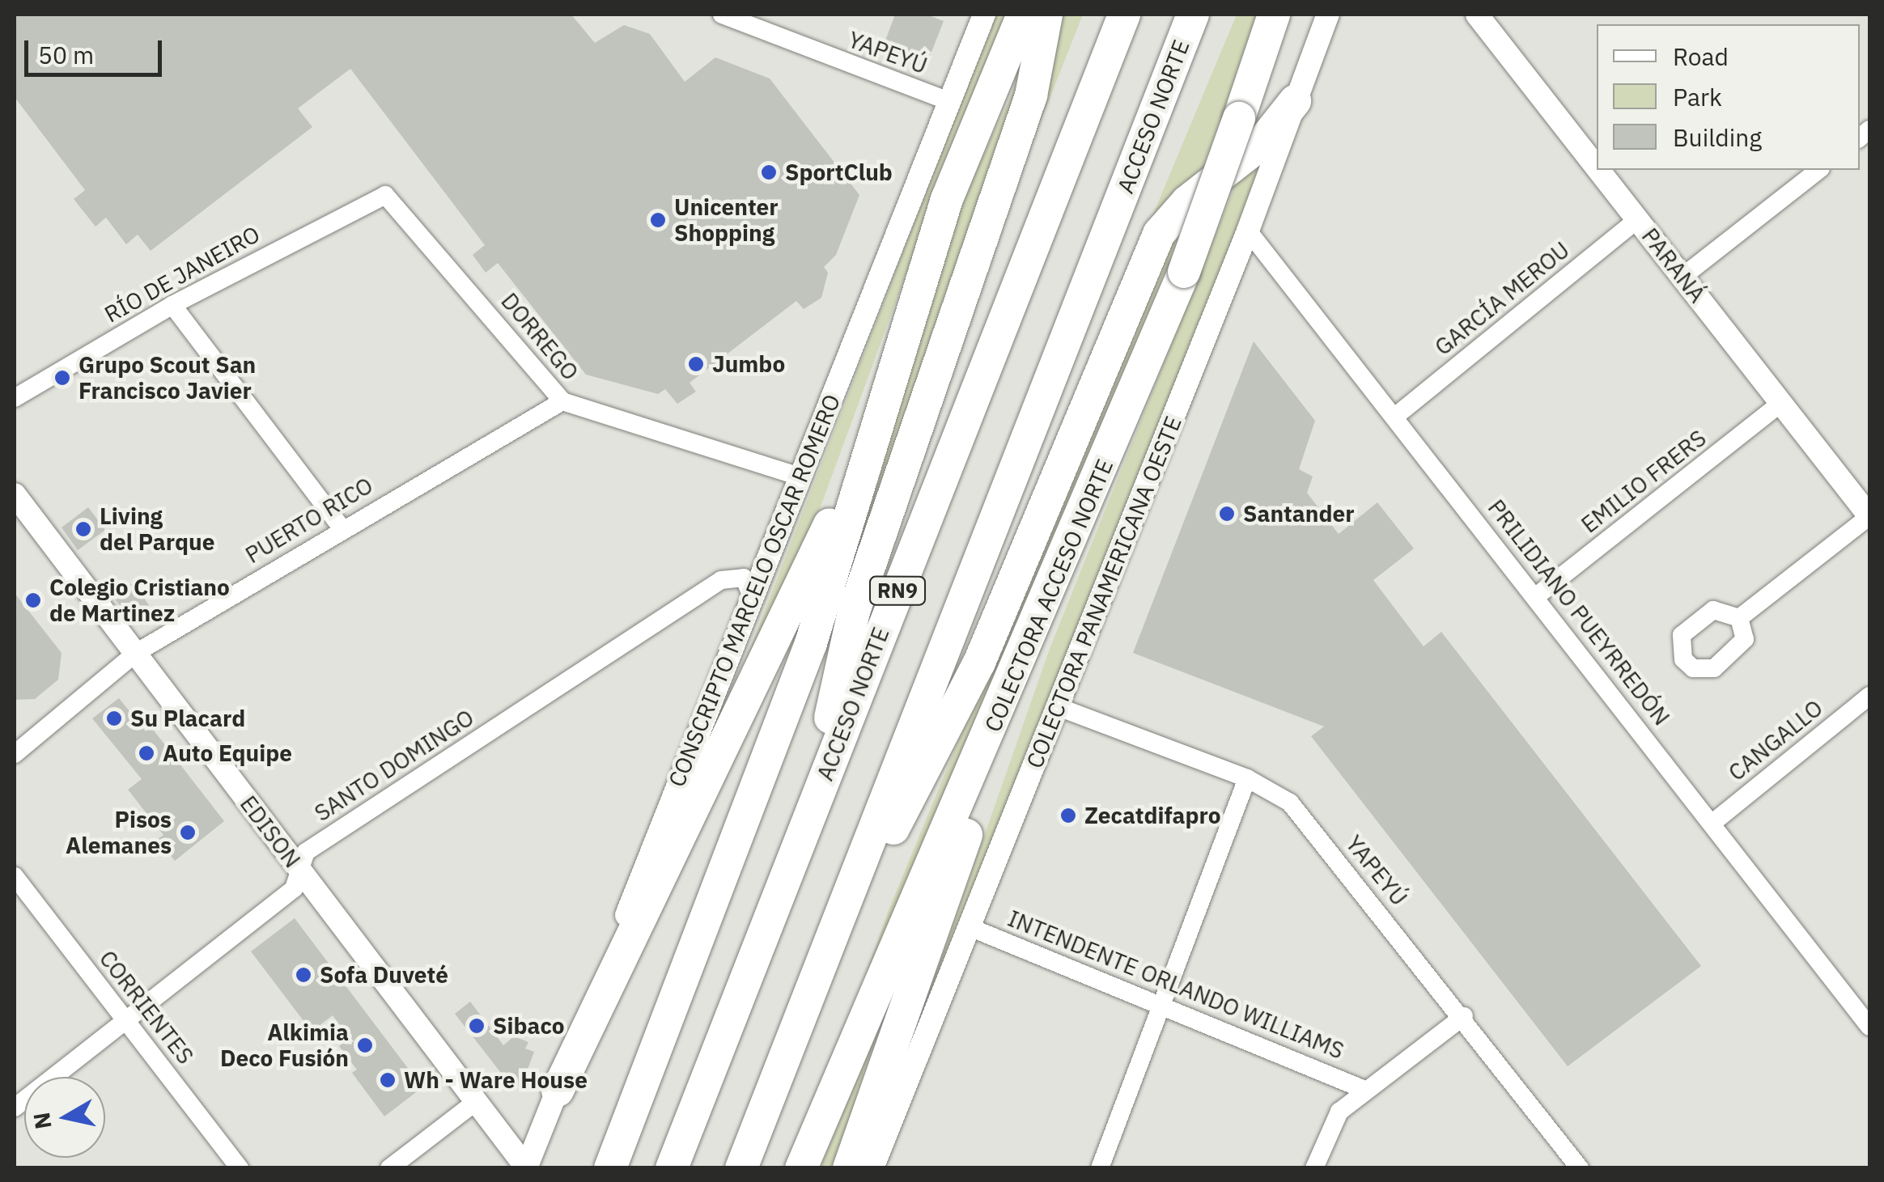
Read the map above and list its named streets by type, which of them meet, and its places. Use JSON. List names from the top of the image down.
{
  "streets": {
    "highway": ["ACCESO NORTE", "RN9", "COLECTORA ACCESO NORTE"],
    "street": [
      "YAPEYÚ",
      "PARANÁ",
      "RÍO DE JANEIRO",
      "GARCÍA MEROU",
      "DORREGO",
      "EMILIO FRERS",
      "PUERTO RICO",
      "CONSCRIPTO MARCELO OSCAR ROMERO",
      "COLECTORA PANAMERICANA OESTE",
      "PRILIDIANO PUEYRREDÓN",
      "CANGALLO",
      "SANTO DOMINGO",
      "EDISON",
      "INTENDENTE ORLANDO WILLIAMS",
      "CORRIENTES"
    ]
  },
  "crossings": [
    ["YAPEYÚ", "CONSCRIPTO MARCELO OSCAR ROMERO"],
    ["YAPEYÚ", "COLECTORA PANAMERICANA OESTE"],
    ["PARANÁ", "GARCÍA MEROU"],
    ["PARANÁ", "EMILIO FRERS"],
    ["RÍO DE JANEIRO", "DORREGO"],
    ["GARCÍA MEROU", "PRILIDIANO PUEYRREDÓN"],
    ["DORREGO", "PUERTO RICO"],
    ["DORREGO", "CONSCRIPTO MARCELO OSCAR ROMERO"],
    ["EMILIO FRERS", "PRILIDIANO PUEYRREDÓN"],
    ["PUERTO RICO", "EDISON"],
    ["CONSCRIPTO MARCELO OSCAR ROMERO", "SANTO DOMINGO"],
    ["CONSCRIPTO MARCELO OSCAR ROMERO", "EDISON"],
    ["COLECTORA PANAMERICANA OESTE", "PRILIDIANO PUEYRREDÓN"],
    ["COLECTORA PANAMERICANA OESTE", "INTENDENTE ORLANDO WILLIAMS"],
    ["PRILIDIANO PUEYRREDÓN", "CANGALLO"],
    ["SANTO DOMINGO", "EDISON"],
    ["SANTO DOMINGO", "CORRIENTES"]
  ],
  "places": [
    "SportClub",
    "Unicenter Shopping",
    "Jumbo",
    "Grupo Scout San Francisco Javier",
    "Santander",
    "Living del Parque",
    "Colegio Cristiano de Martinez",
    "Su Placard",
    "Auto Equipe",
    "Zecatdifapro",
    "Pisos Alemanes",
    "Sofa Duveté",
    "Sibaco",
    "Alkimia Deco Fusión",
    "Wh - Ware House"
  ],
  "legend": ["Road", "Park", "Building"],
  "scale_bar": "50 m",
  "north": "left"
}
